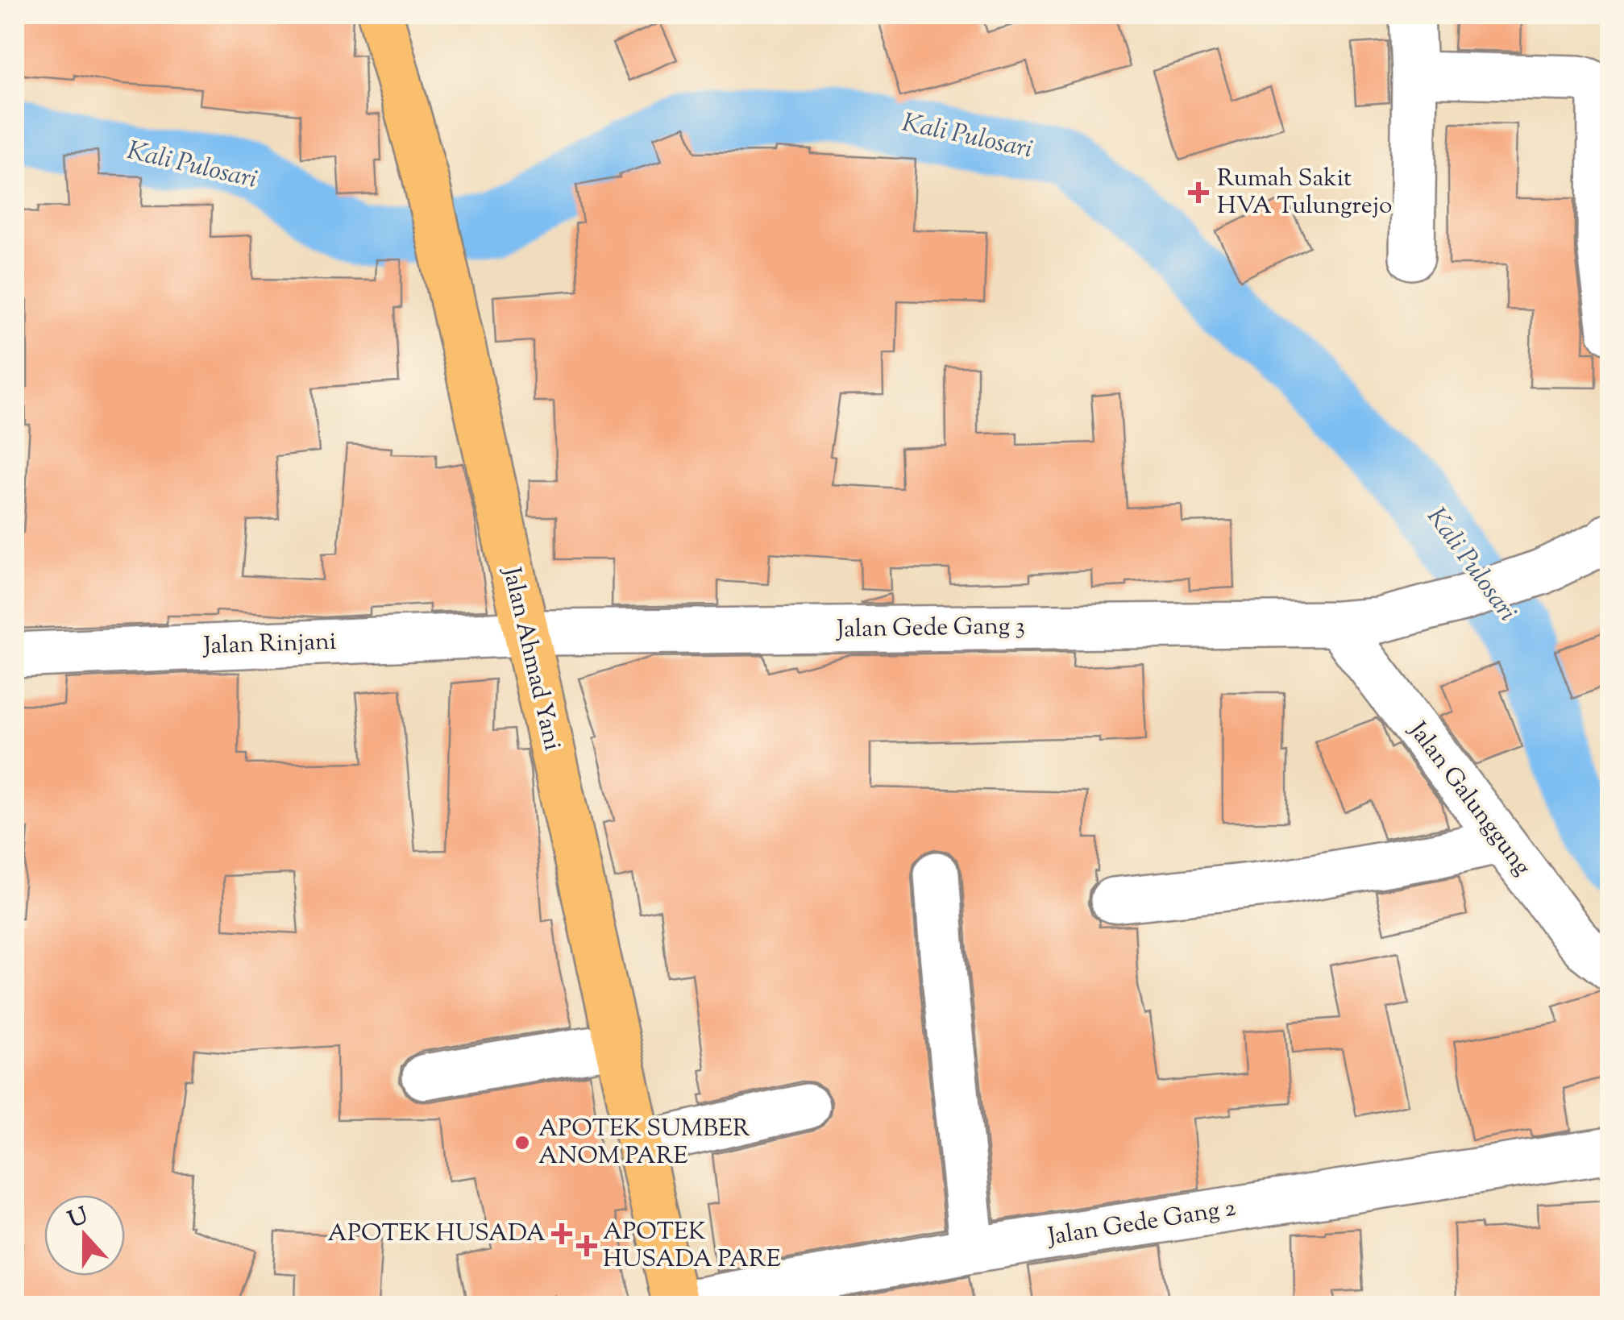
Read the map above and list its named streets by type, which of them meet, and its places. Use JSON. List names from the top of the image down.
{
  "streets": {
    "main road": ["Jalan Ahmad Yani"],
    "street": [
      "Jalan Gede Gang 3",
      "Jalan Rinjani",
      "Jalan Galunggung",
      "Jalan Gede Gang 2"
    ]
  },
  "crossings": [
    ["Jalan Gede Gang 3", "Jalan Rinjani"],
    ["Jalan Gede Gang 3", "Jalan Ahmad Yani"],
    ["Jalan Gede Gang 3", "Jalan Galunggung"],
    ["Jalan Rinjani", "Jalan Ahmad Yani"],
    ["Jalan Ahmad Yani", "Jalan Gede Gang 2"]
  ],
  "water": ["Kali Pulosari"],
  "places": {
    "health": ["Rumah Sakit HVA Tulungrejo", "APOTEK HUSADA", "APOTEK HUSADA PARE"],
    "other": ["APOTEK SUMBER ANOM PARE"]
  },
  "north": "top"
}
